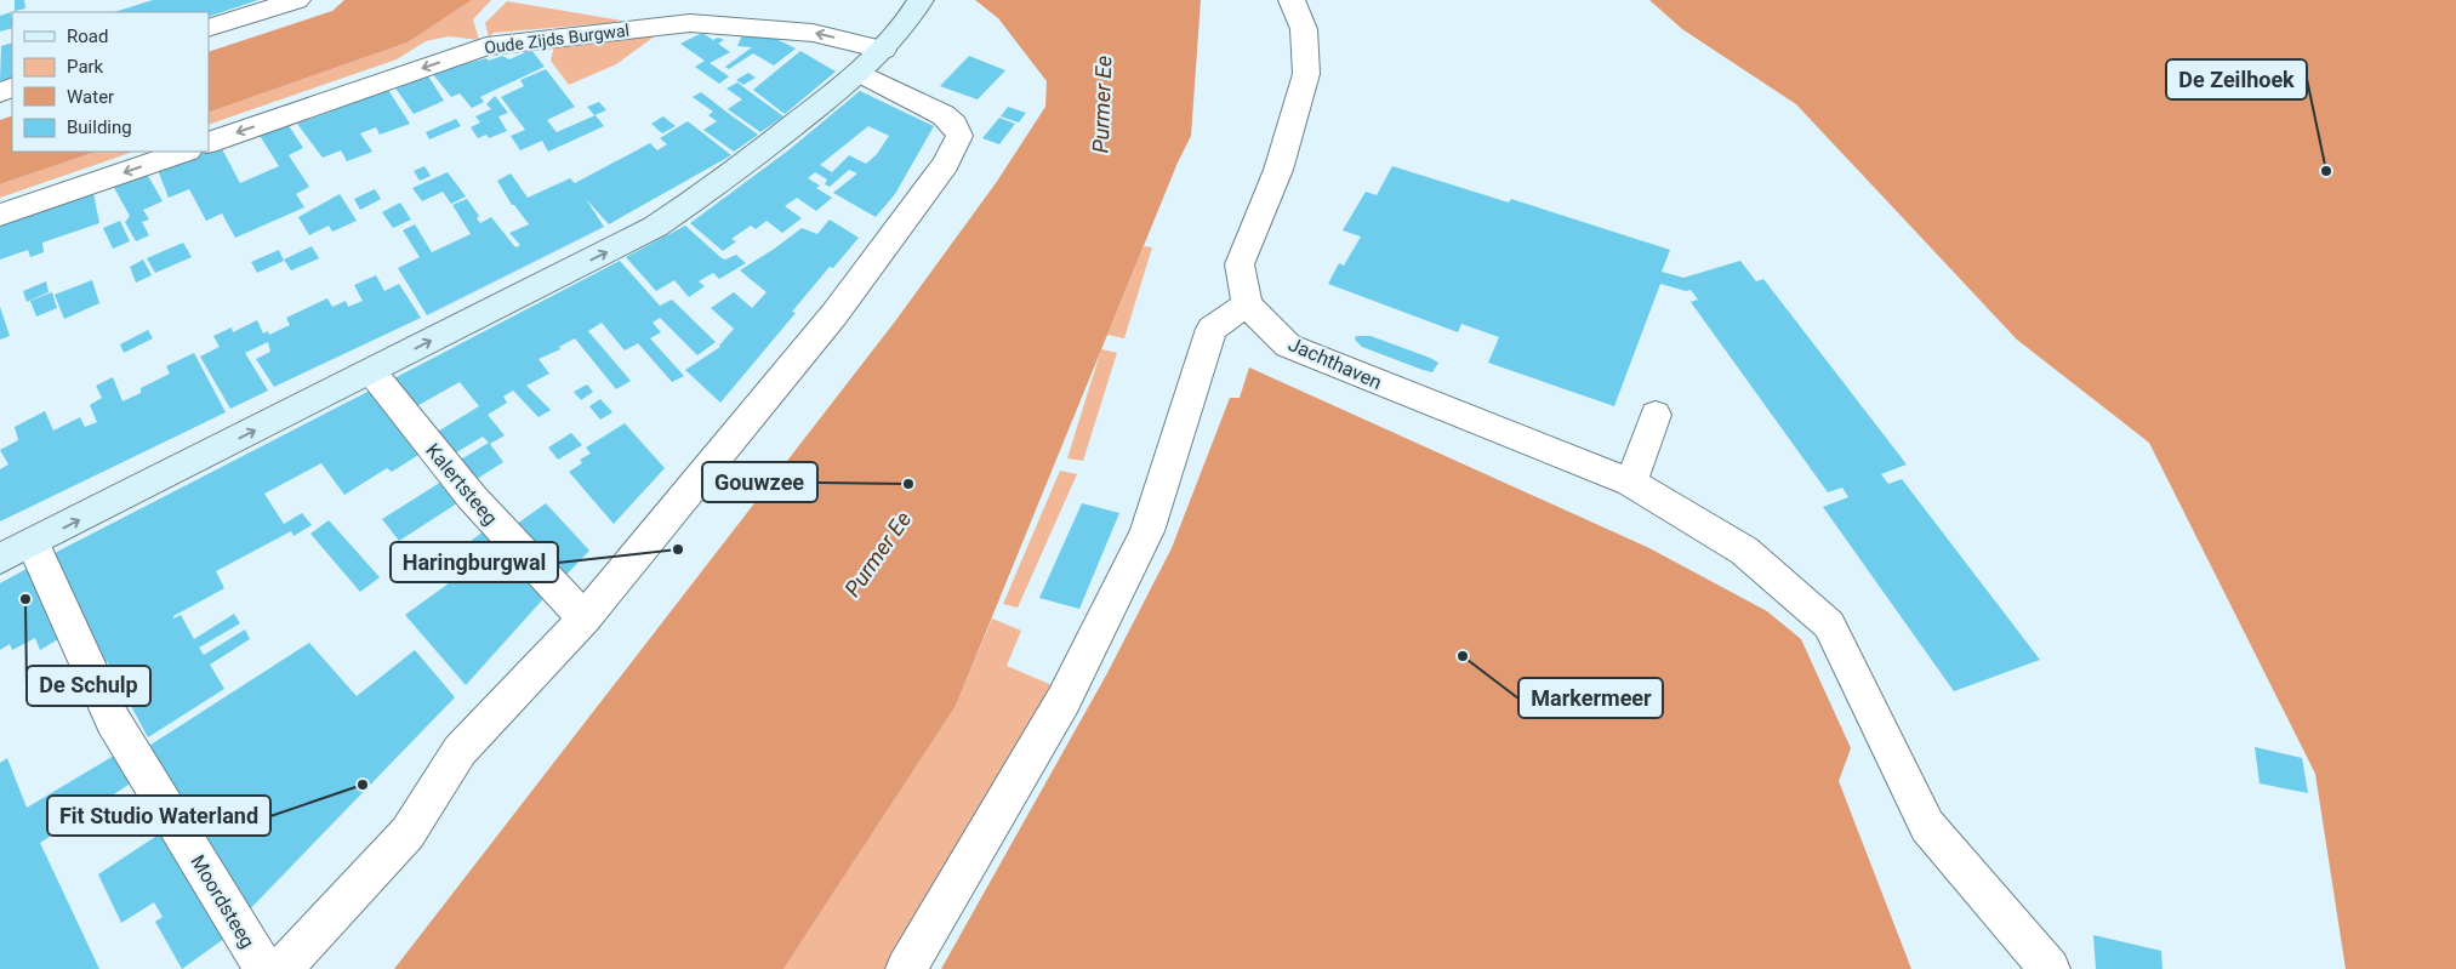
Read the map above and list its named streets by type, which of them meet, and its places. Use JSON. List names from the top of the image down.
{
  "streets": {
    "street": [
      "Oude Zijds Burgwal",
      "Jachthaven",
      "Kalertsteeg",
      "Moordsteeg"
    ]
  },
  "water": ["Purmer Ee"],
  "places": [
    "De Zeilhoek",
    "Gouwzee",
    "Haringburgwal",
    "De Schulp",
    "Markermeer",
    "Fit Studio Waterland"
  ],
  "legend": [
    "Road",
    "Park",
    "Water",
    "Building"
  ]
}
